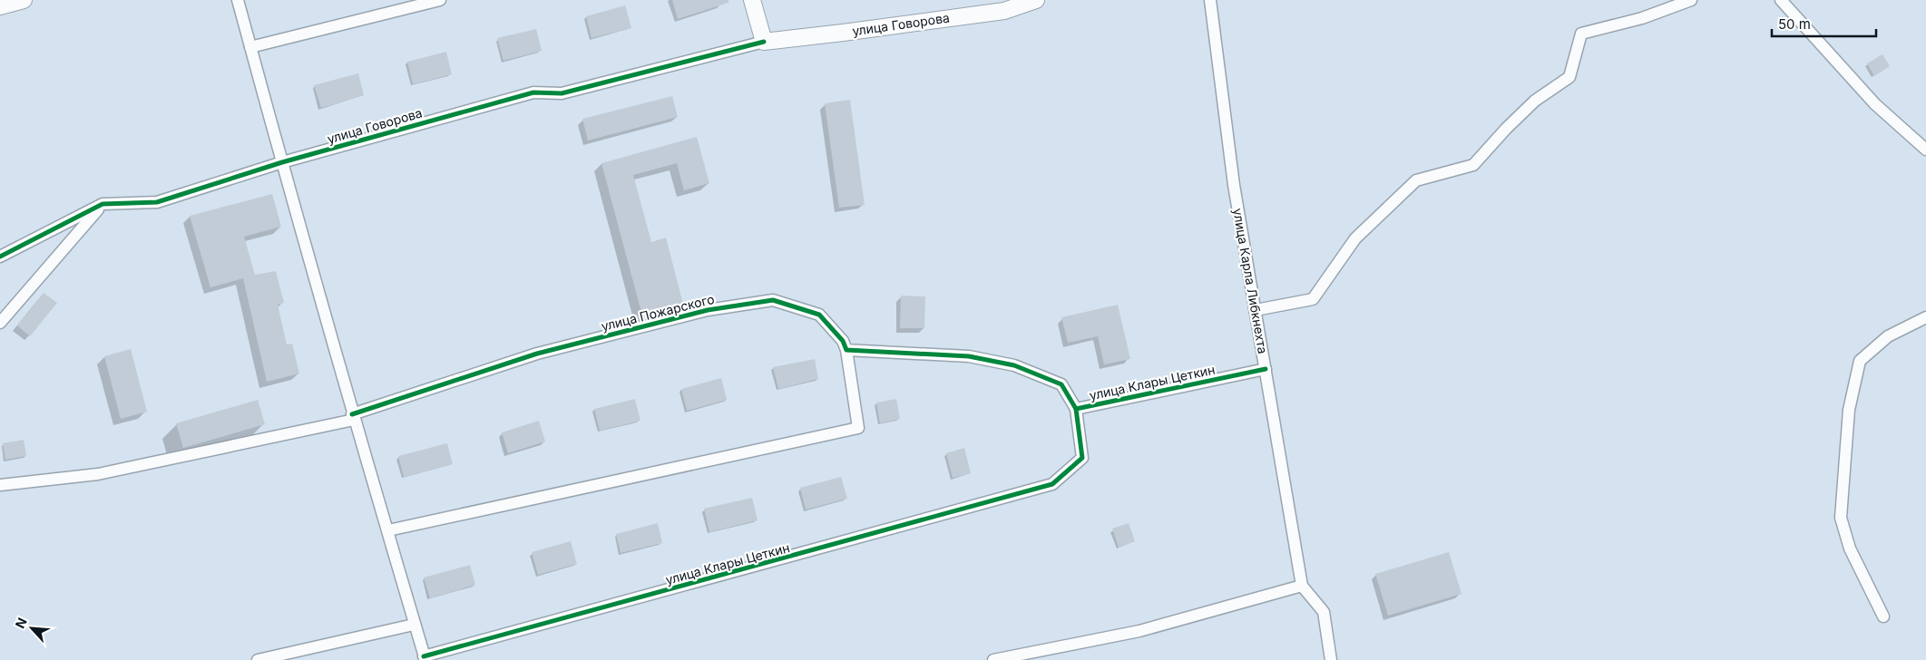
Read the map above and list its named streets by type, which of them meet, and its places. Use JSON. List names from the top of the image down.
{
  "streets": {
    "street": [
      "улица Говорова",
      "улица Карла Либкнехта",
      "улица Пожарского",
      "улица Клары Цеткин"
    ]
  },
  "crossings": [
    ["улица Карла Либкнехта", "улица Клары Цеткин"]
  ],
  "scale_bar": "50 m",
  "north": "top left"
}
